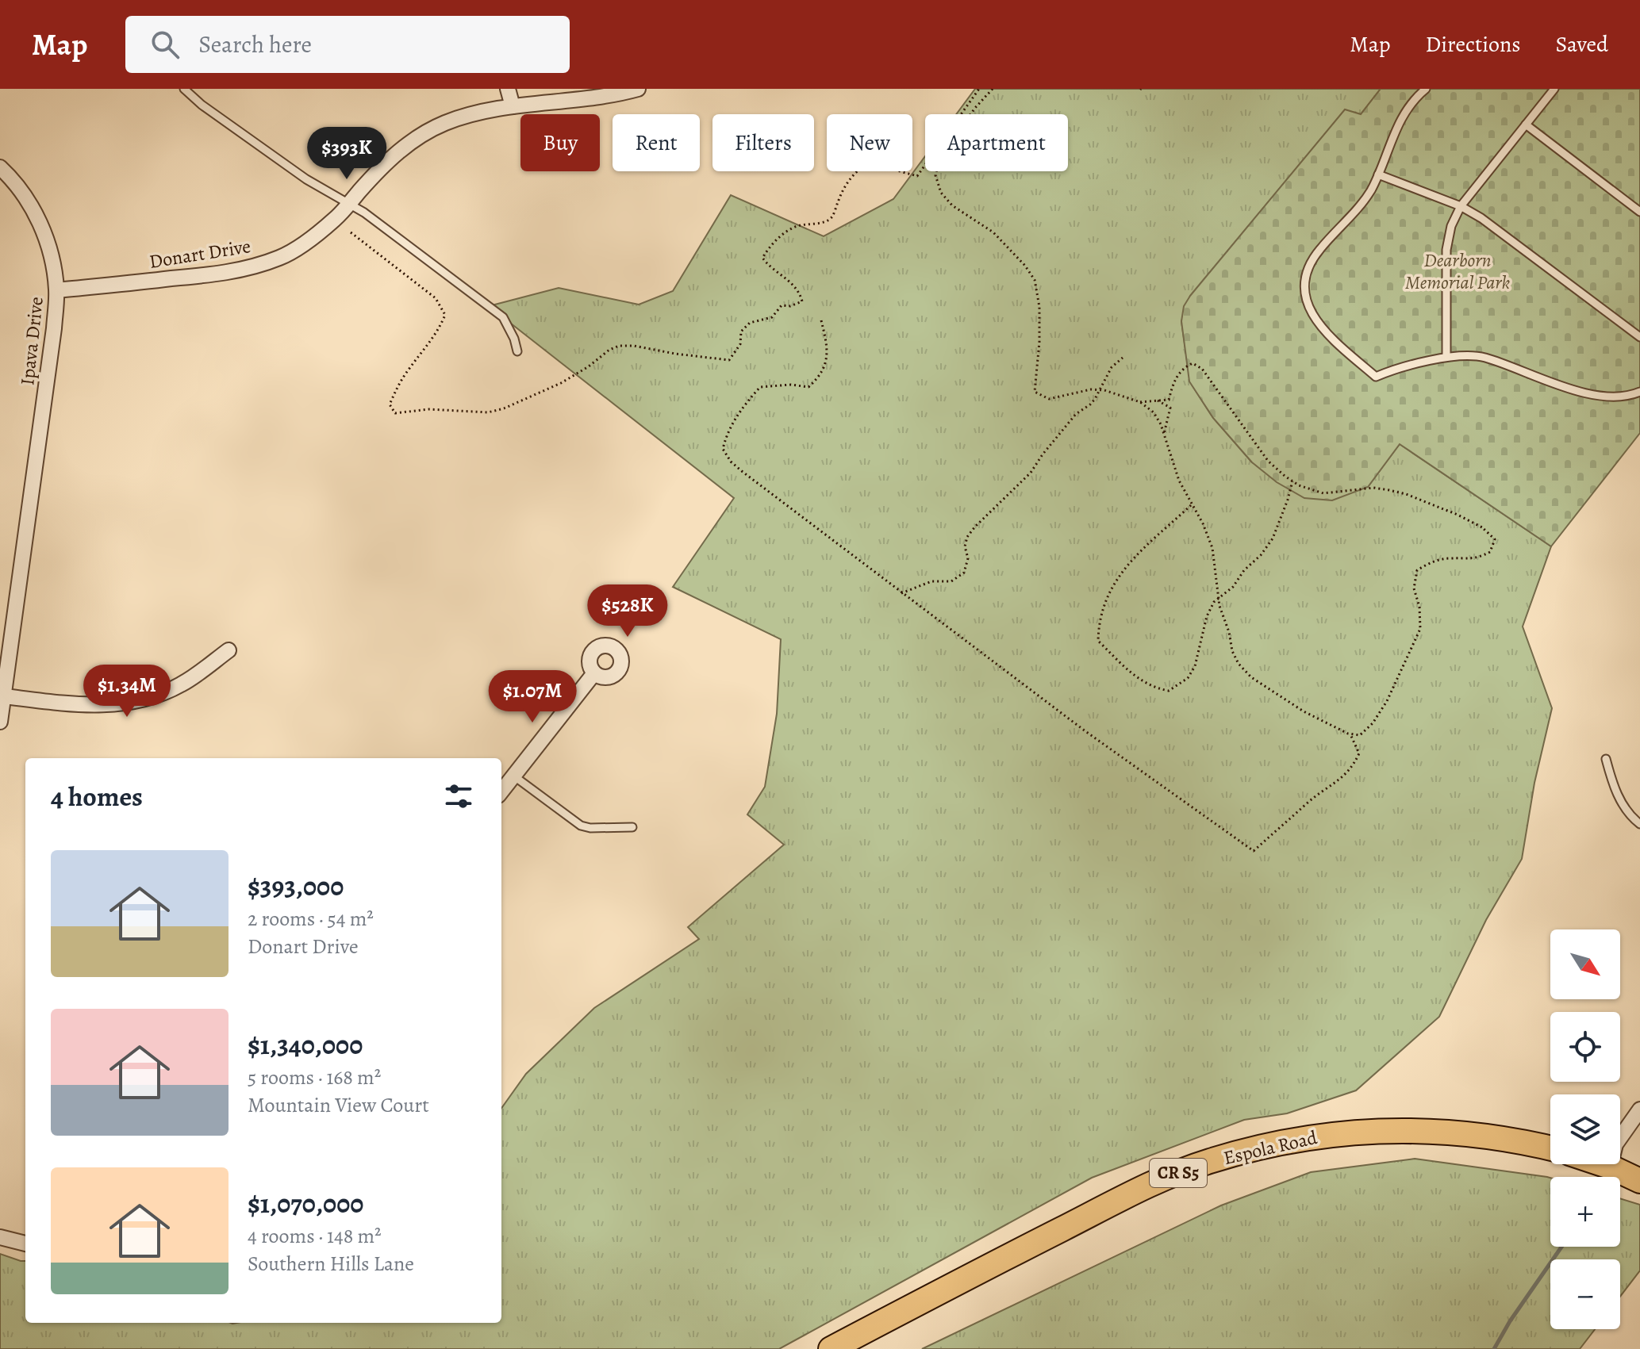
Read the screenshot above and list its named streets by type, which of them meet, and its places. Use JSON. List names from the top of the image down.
{
  "streets": {
    "main road": ["Espola Road", "CR S5"],
    "street": ["Donart Drive", "Ipava Drive"]
  },
  "crossings": [
    ["Donart Drive", "Ipava Drive"]
  ],
  "parks": ["Dearborn Memorial Park"],
  "north": "bottom right",
  "page": {
    "header": "Map",
    "search": "Search here",
    "nav": ["Map", "Directions", "Saved"],
    "chip": [
      "Buy",
      "Rent",
      "Filters",
      "New",
      "Apartment"
    ],
    "price": [
      "$393K",
      "$528K",
      "$1.34M",
      "$1.07M"
    ],
    "heading": "4 homes",
    "list": [
      {
        "name": "$393,000",
        "note": "2 rooms · 54 m² · Donart Drive"
      },
      {
        "name": "$1,340,000",
        "note": "5 rooms · 168 m² · Mountain View Court"
      },
      {
        "name": "$1,070,000",
        "note": "4 rooms · 148 m² · Southern Hills Lane"
      }
    ],
    "map_buttons": ["+", "−"]
  }
}
